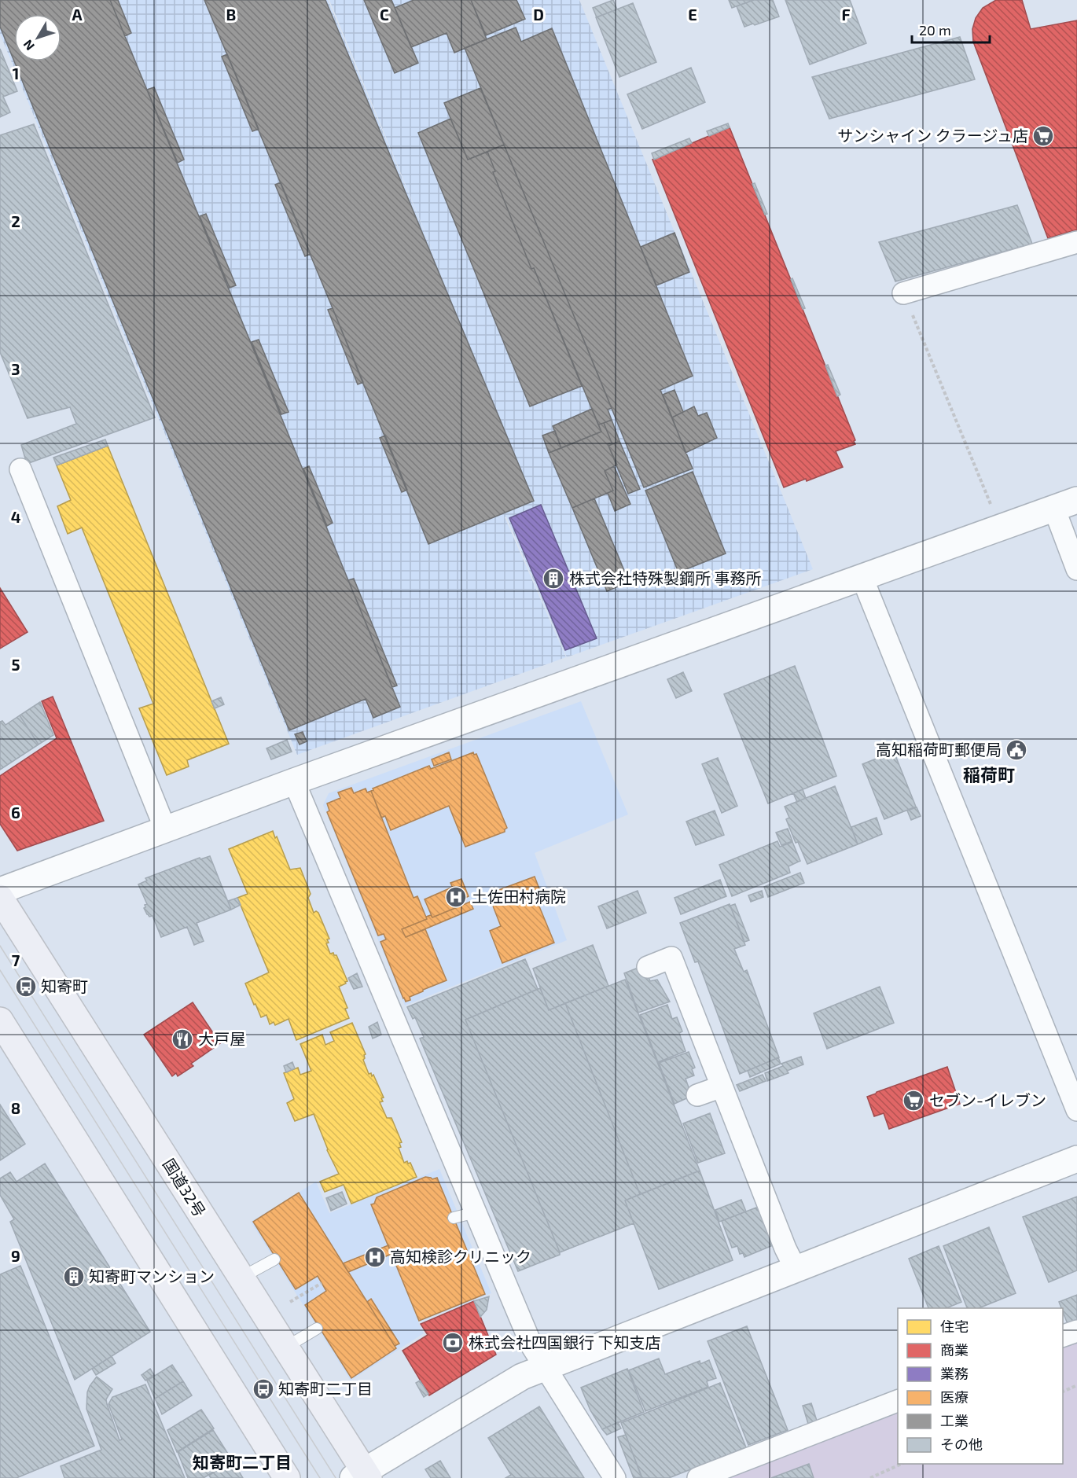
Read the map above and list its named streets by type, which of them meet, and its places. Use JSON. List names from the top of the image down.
{
  "streets": {
    "highway": ["国道32号"]
  },
  "districts": ["稲荷町", "知寄町二丁目"],
  "places": {
    "supermarket": ["サンシャイン クラージュ店", "セブン-イレブン"],
    "building": ["株式会社特殊製鋼所 事務所", "知寄町マンション"],
    "public building": ["高知稲荷町郵便局"],
    "hospital": ["土佐田村病院", "高知検診クリニック"],
    "bus stop": ["知寄町", "知寄町二丁目"],
    "restaurant": ["大戸屋"],
    "bank": ["株式会社四国銀行 下知支店"]
  },
  "legend": [
    "住宅",
    "商業",
    "業務",
    "医療",
    "工業",
    "その他"
  ],
  "scale_bar": "20 m",
  "north": "bottom left",
  "grid": {
    "columns": [
      "A",
      "B",
      "C",
      "D",
      "E",
      "F"
    ],
    "rows": [
      "1",
      "2",
      "3",
      "4",
      "5",
      "6",
      "7",
      "8",
      "9"
    ]
  }
}
